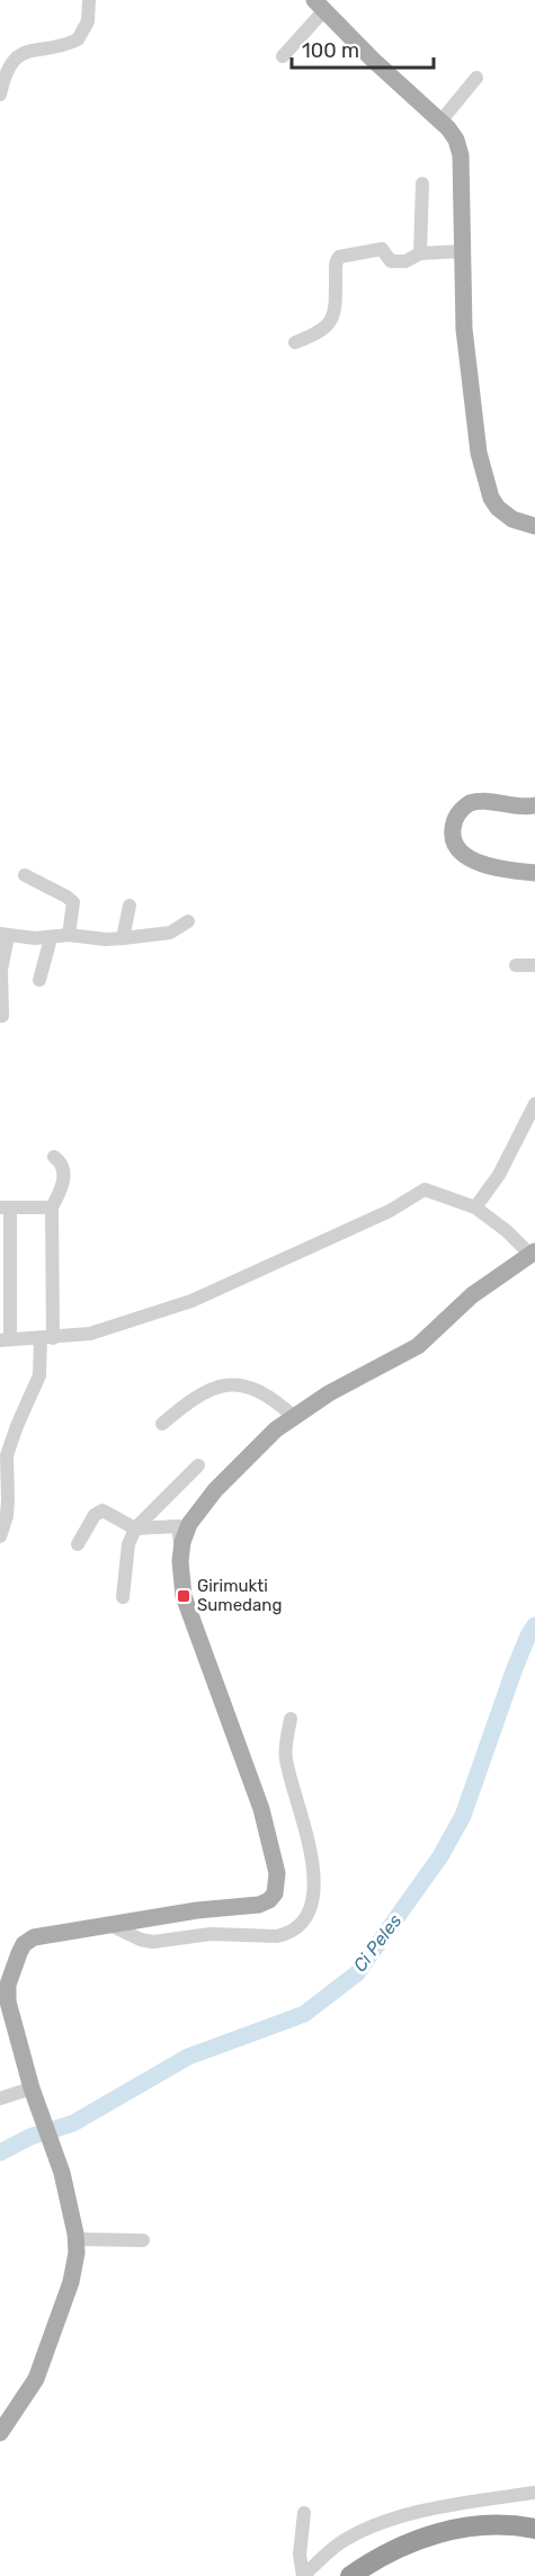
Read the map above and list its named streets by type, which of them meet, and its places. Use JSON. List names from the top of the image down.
{
  "water": ["Ci Peles"],
  "places": {
    "transit": ["Girimukti Sumedang"]
  },
  "scale_bar": "100 m"
}
